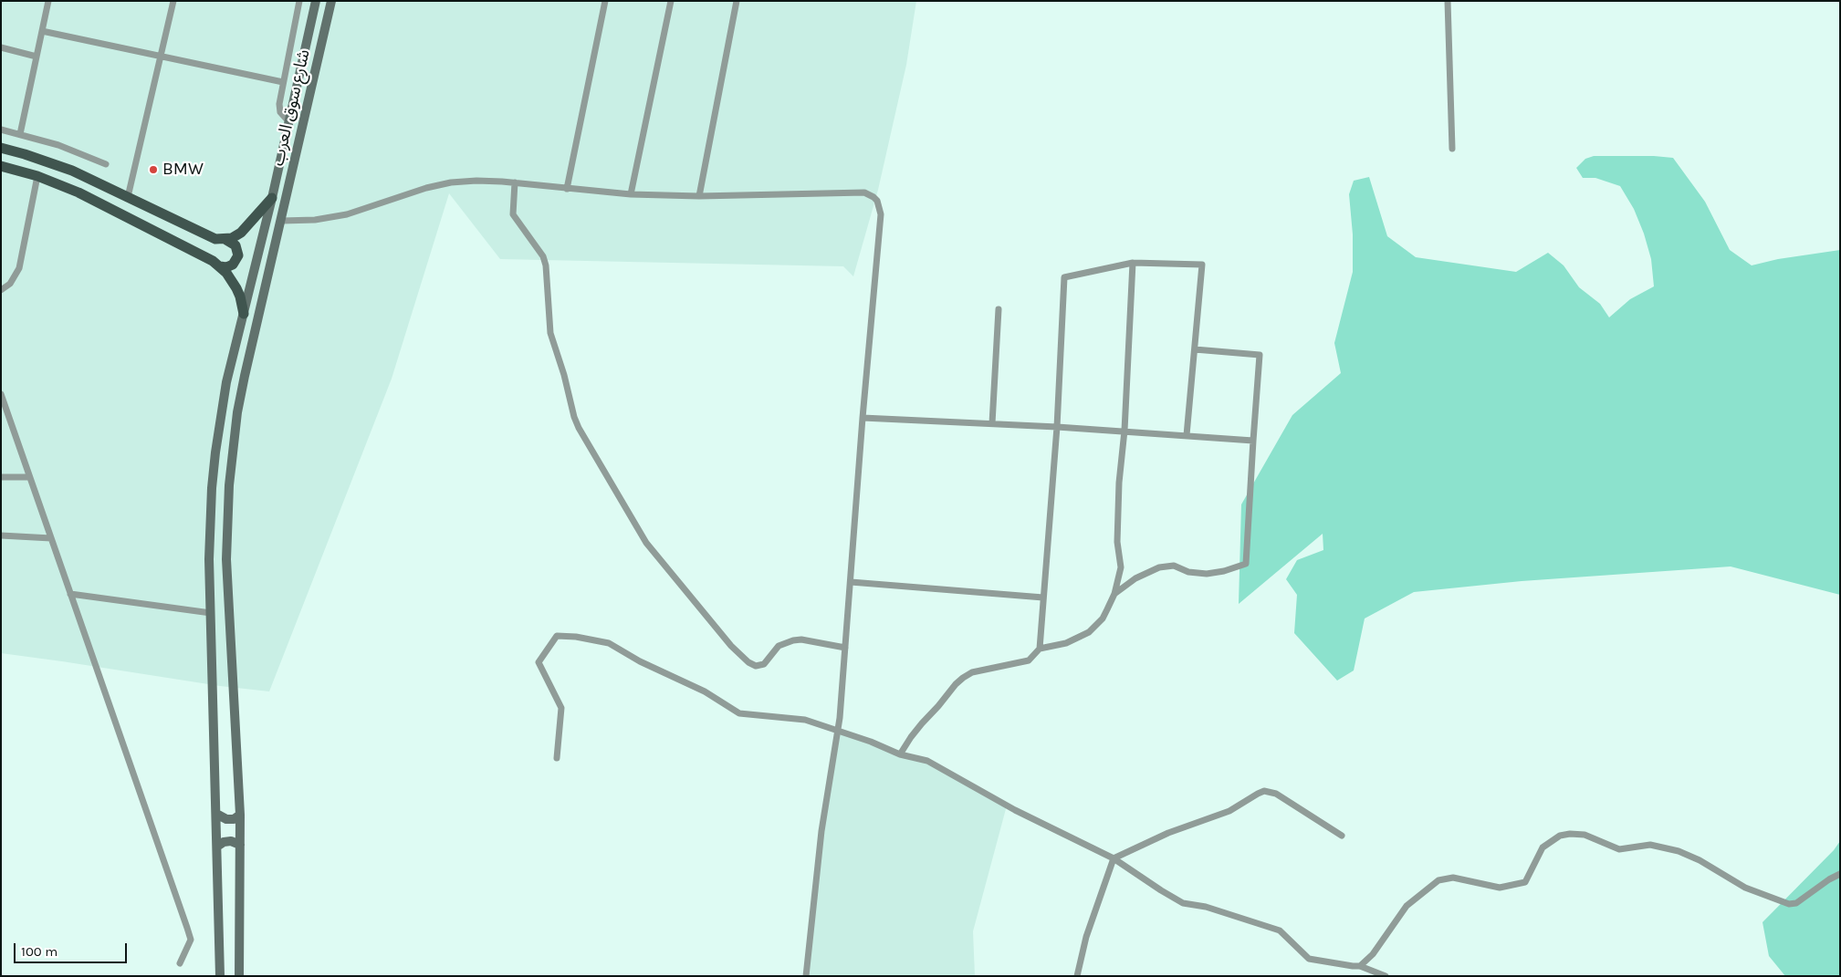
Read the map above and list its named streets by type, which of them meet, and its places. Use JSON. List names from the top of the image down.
{
  "streets": {
    "street": ["شارع سوق العرب"]
  },
  "places": ["BMW"],
  "scale_bar": "100 m"
}
